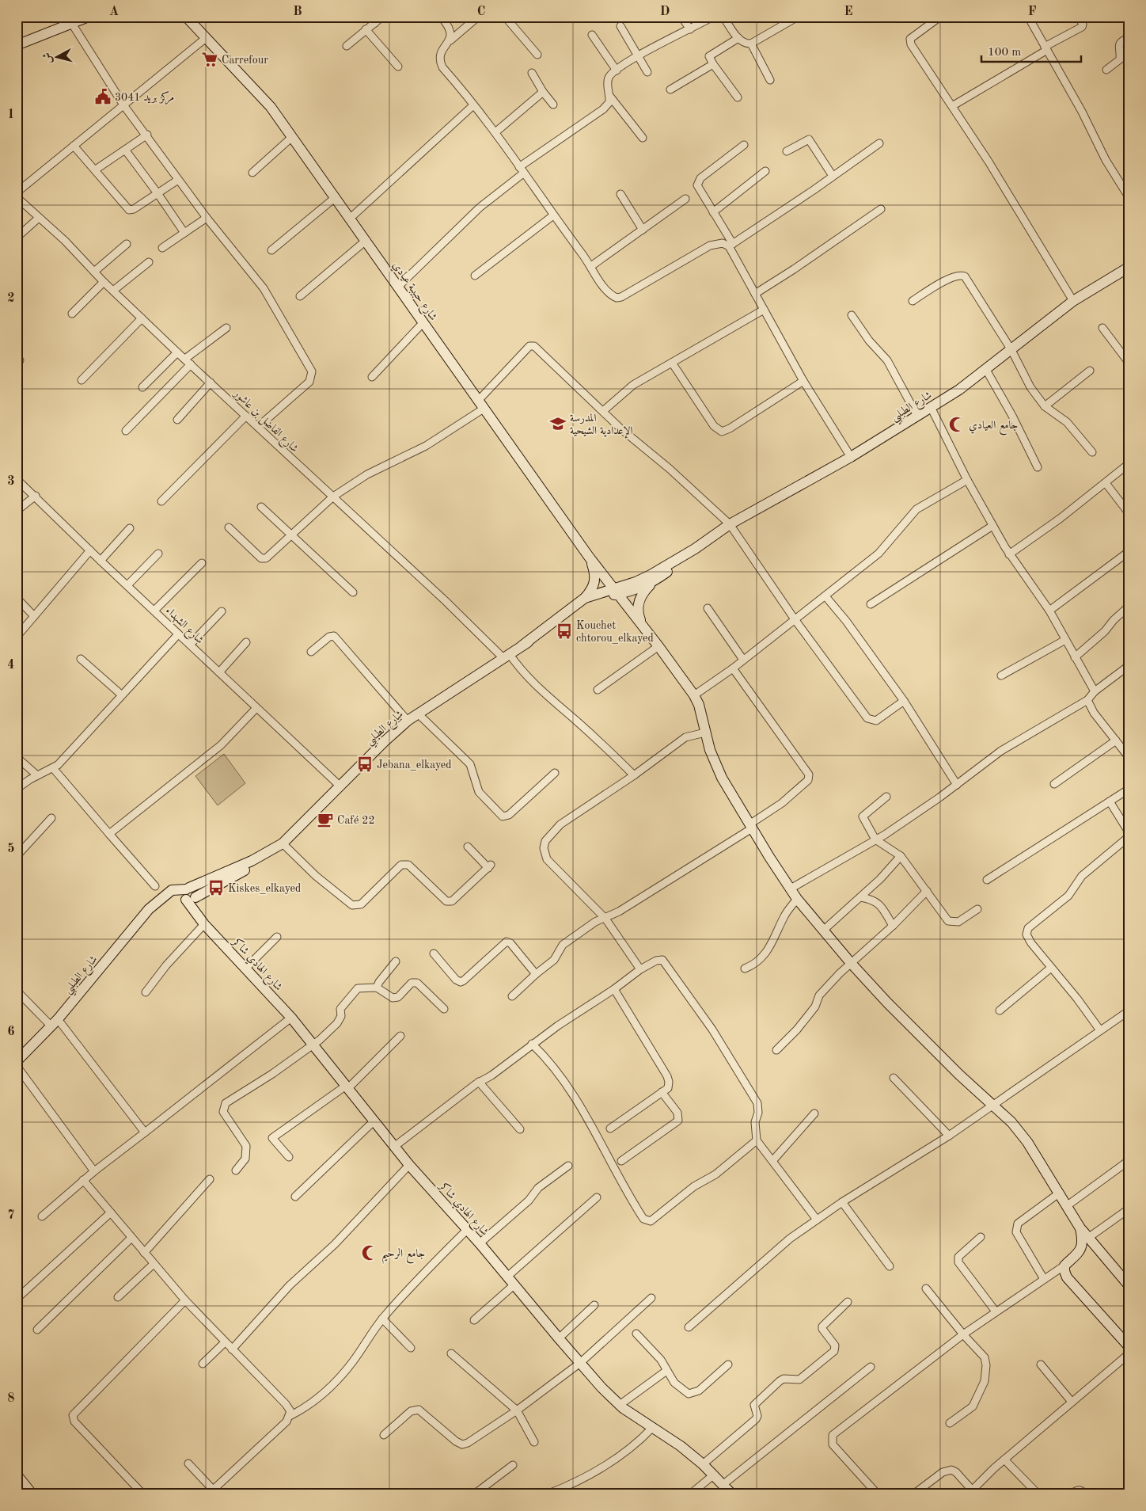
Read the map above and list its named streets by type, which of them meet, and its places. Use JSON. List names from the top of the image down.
{
  "streets": {
    "street": [
      "شارع حبيبة عيادي",
      "شارع الطبلبي",
      "شارع الفاضل بن عاشور",
      "شارع الشهداء",
      "شارع الهادي شاكر"
    ]
  },
  "crossings": [
    ["شارع حبيبة عيادي", "شارع الطبلبي"],
    ["شارع الطبلبي", "شارع الفاضل بن عاشور"],
    ["شارع الطبلبي", "شارع الشهداء"]
  ],
  "places": {
    "supermarket": ["Carrefour"],
    "public building": ["مركز بريد 3041"],
    "school or university": ["المدرسة الإعدادية الشيحية"],
    "mosque": ["جامع العيادي", "جامع الرحيم"],
    "bus stop": ["Kouchet chtorou_elkayed", "Jebana_elkayed", "Kiskes_elkayed"],
    "cafe": ["Café 22"]
  },
  "scale_bar": "100 m",
  "north": "left",
  "grid": {
    "columns": [
      "A",
      "B",
      "C",
      "D",
      "E",
      "F"
    ],
    "rows": [
      "1",
      "2",
      "3",
      "4",
      "5",
      "6",
      "7",
      "8"
    ]
  }
}
